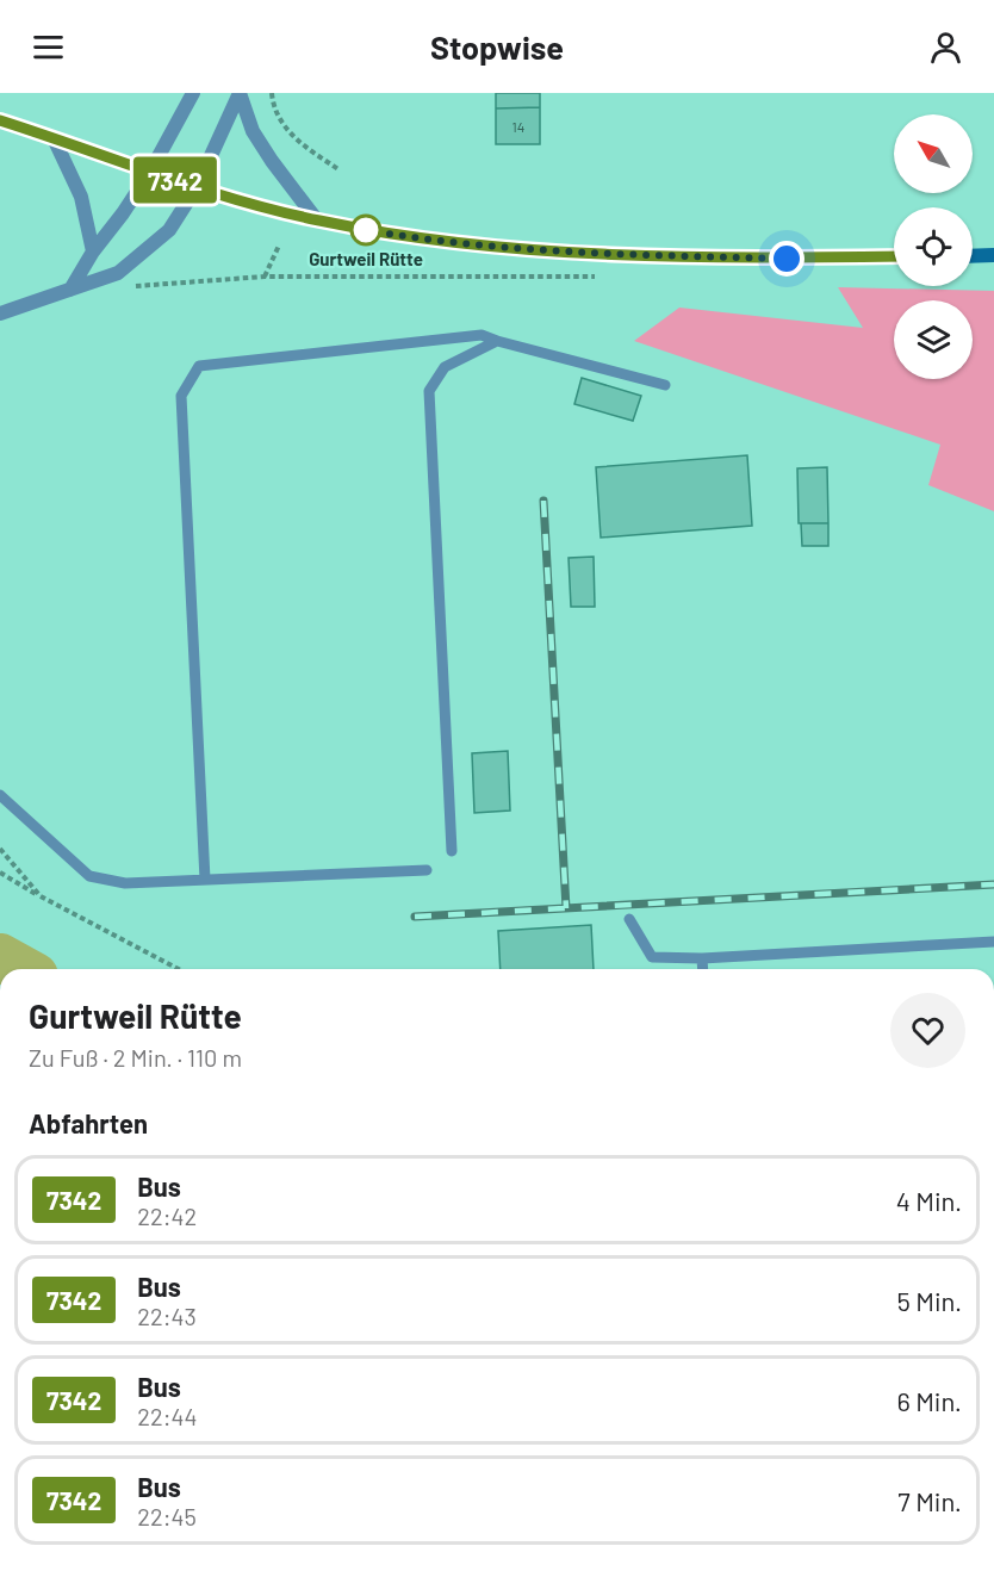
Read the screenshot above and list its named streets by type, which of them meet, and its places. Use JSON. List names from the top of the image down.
{
  "places": ["Gurtweil Rütte"],
  "lines": ["bus line 7342"],
  "house_numbers": ["14"],
  "north": "top left",
  "page": {
    "header": "Stopwise",
    "on_map": "7342",
    "heading": [
      ["Gurtweil Rütte", "Zu Fuß · 2 Min. · 110 m"],
      "Abfahrten"
    ],
    "list": [
      {
        "mark": "7342",
        "name": "Bus",
        "note": "22:42",
        "value": "4 Min."
      },
      {
        "mark": "7342",
        "name": "Bus",
        "note": "22:43",
        "value": "5 Min."
      },
      {
        "mark": "7342",
        "name": "Bus",
        "note": "22:44",
        "value": "6 Min."
      },
      {
        "mark": "7342",
        "name": "Bus",
        "note": "22:45",
        "value": "7 Min."
      }
    ]
  }
}
